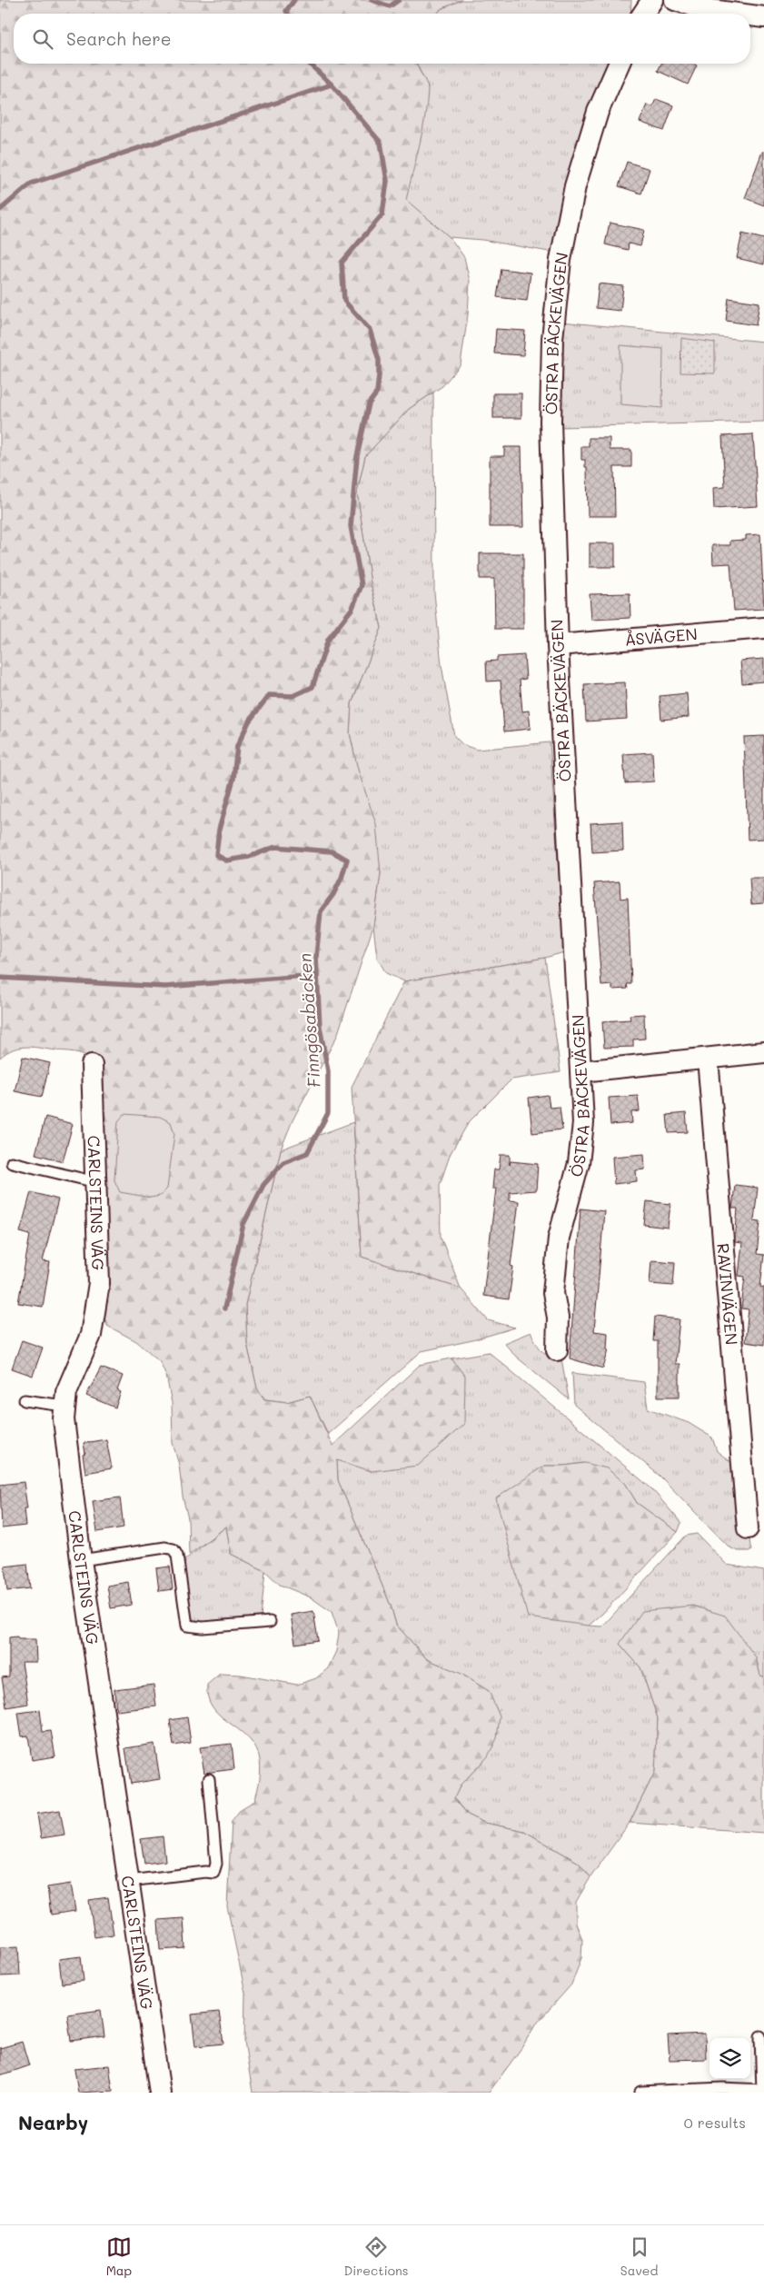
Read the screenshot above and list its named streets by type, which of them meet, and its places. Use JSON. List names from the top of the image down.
{
  "streets": {
    "street": [
      "ÖSTRA BÄCKEVÄGEN",
      "ÅSVÄGEN",
      "CARLSTEINS VÄG",
      "RAVINVÄGEN"
    ]
  },
  "crossings": [
    ["ÖSTRA BÄCKEVÄGEN", "ÅSVÄGEN"]
  ],
  "water": ["Finngösabäcken"],
  "page": {
    "search": "Search here",
    "heading": ["Nearby", "0 results"],
    "nav": ["Map", "Directions", "Saved"]
  }
}
